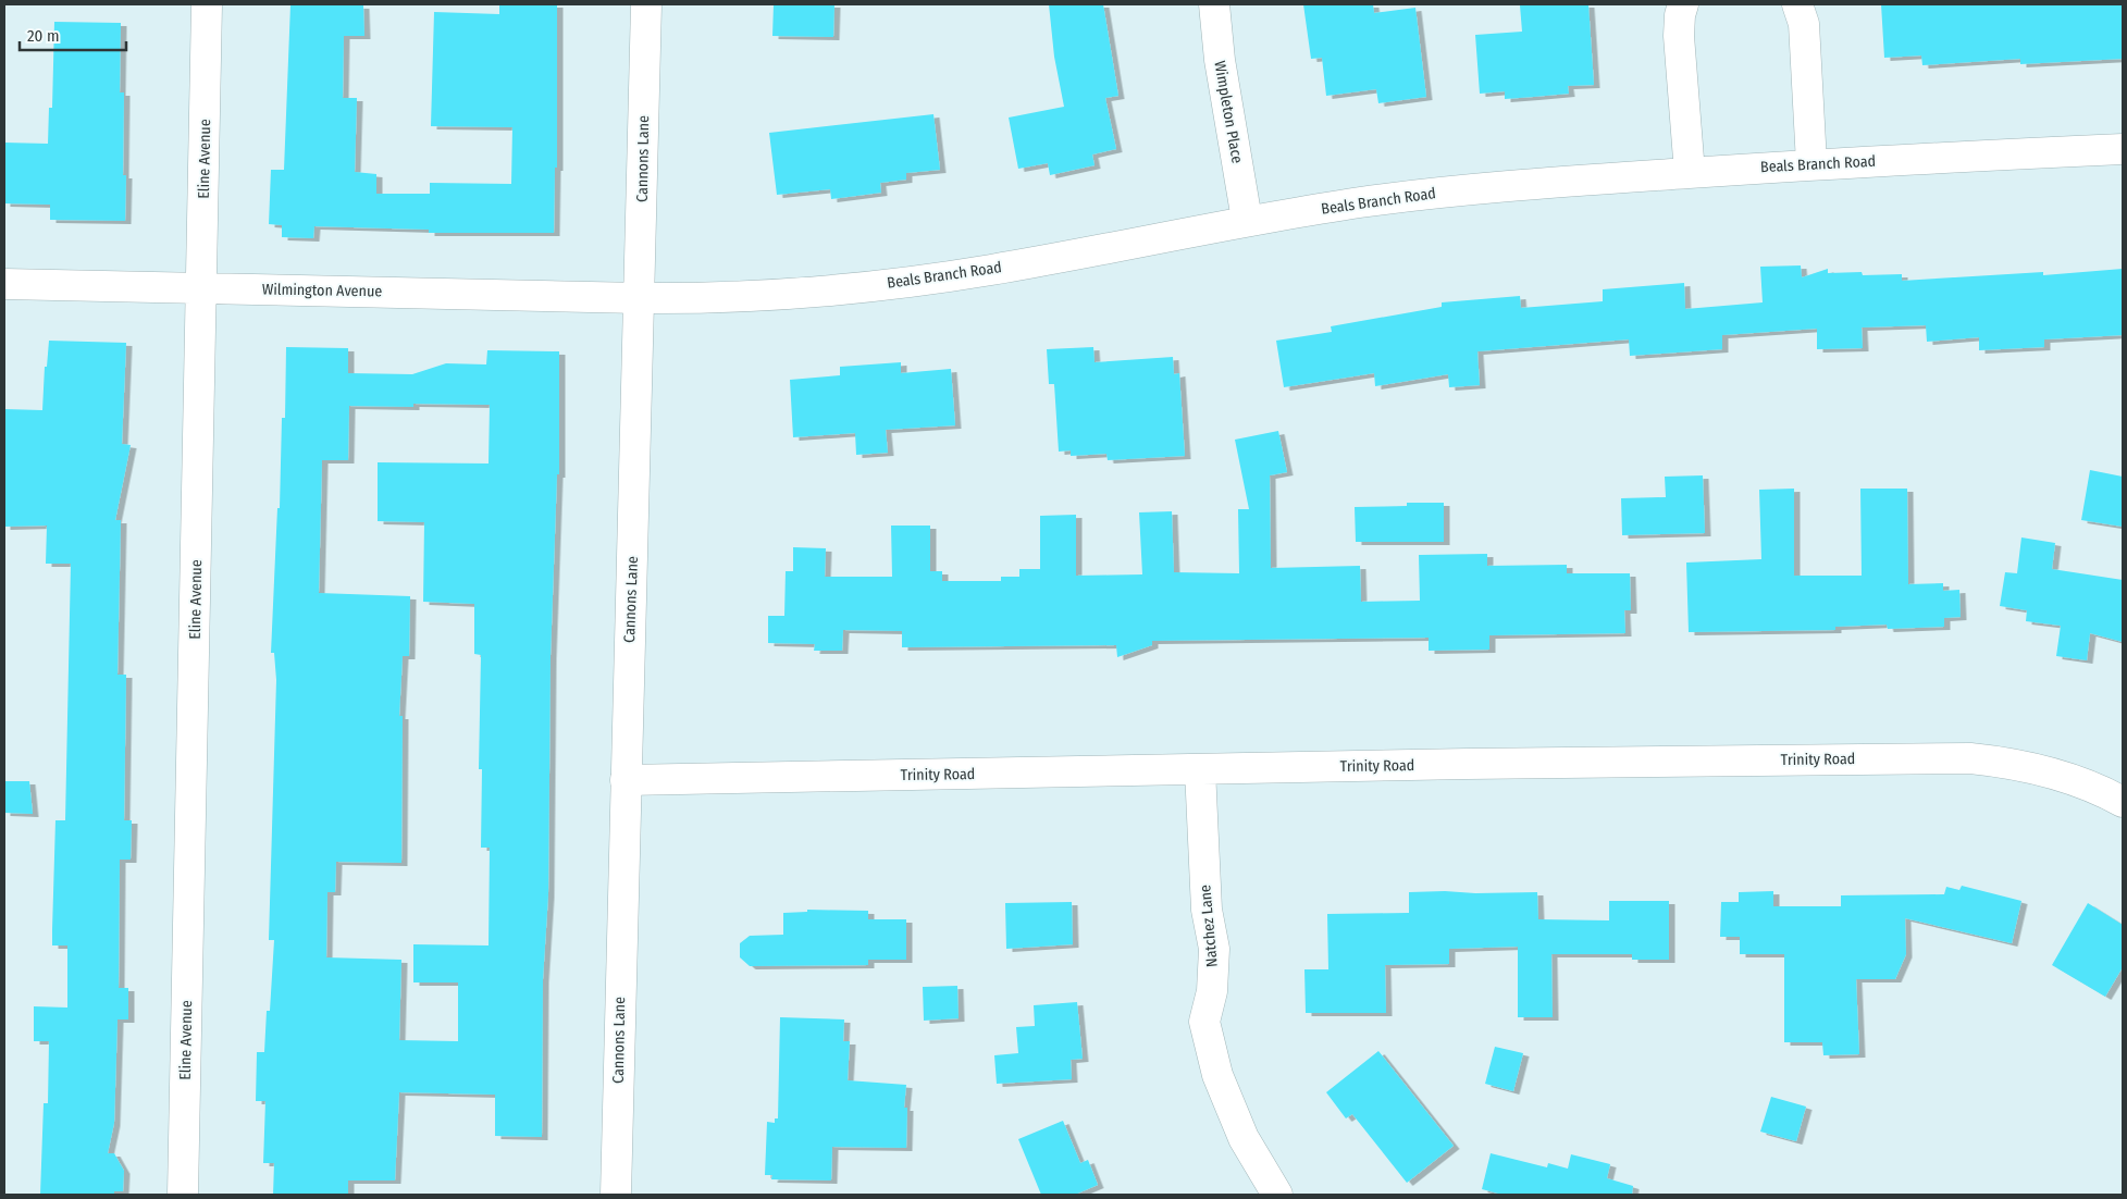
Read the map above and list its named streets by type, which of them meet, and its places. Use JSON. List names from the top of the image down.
{
  "streets": {
    "street": [
      "Wimpleton Place",
      "Eline Avenue",
      "Cannons Lane",
      "Beals Branch Road",
      "Wilmington Avenue",
      "Trinity Road",
      "Natchez Lane"
    ]
  },
  "crossings": [
    ["Wimpleton Place", "Beals Branch Road"],
    ["Eline Avenue", "Wilmington Avenue"],
    ["Cannons Lane", "Beals Branch Road"],
    ["Cannons Lane", "Wilmington Avenue"],
    ["Cannons Lane", "Trinity Road"],
    ["Beals Branch Road", "Wilmington Avenue"],
    ["Trinity Road", "Natchez Lane"]
  ],
  "scale_bar": "20 m"
}
